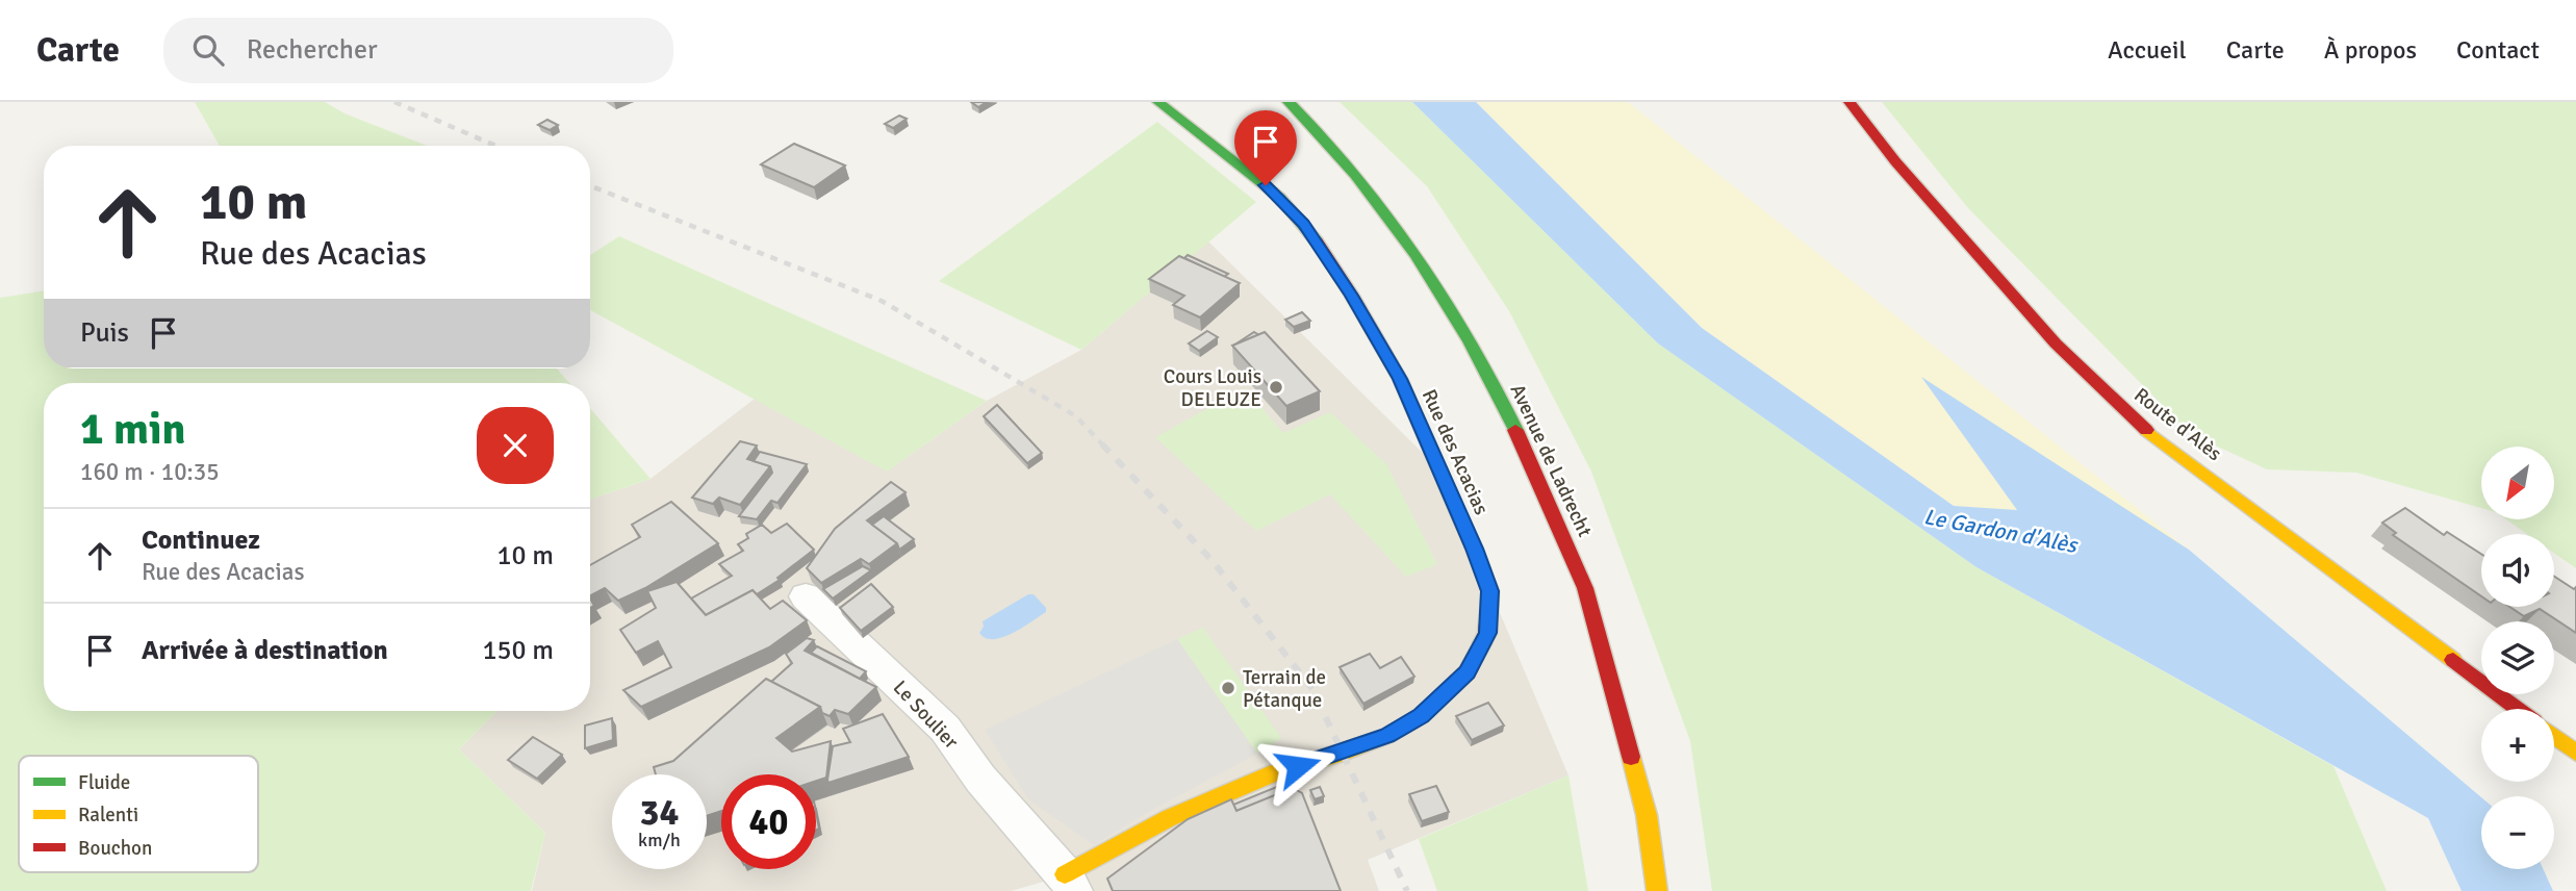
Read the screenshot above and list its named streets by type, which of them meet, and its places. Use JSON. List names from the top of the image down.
{
  "streets": {
    "main road": ["Route d'Alès", "Rue des Acacias", "Avenue de Ladrecht"],
    "street": ["Le Soulier"]
  },
  "crossings": [
    ["Rue des Acacias", "Le Soulier"]
  ],
  "water": ["Le Gardon d'Alès"],
  "places": ["Cours Louis DELEUZE", "Terrain de Pétanque"],
  "legend": ["Fluide", "Ralenti", "Bouchon"],
  "north": "bottom left",
  "page": {
    "header": "Carte",
    "search": "Rechercher",
    "nav": [
      "Accueil",
      "Carte",
      "À propos",
      "Contact"
    ],
    "turn": ["10 m", "Rue des Acacias"],
    "then": "Puis",
    "heading": ["1 min", "160 m · 10:35"],
    "map_buttons": ["+", "−"],
    "list": [
      {
        "name": "Continuez",
        "note": "Rue des Acacias",
        "value": "10 m"
      },
      {
        "name": "Arrivée à destination",
        "value": "150 m"
      }
    ],
    "speed": "34 km/h",
    "limit": "40"
  }
}
